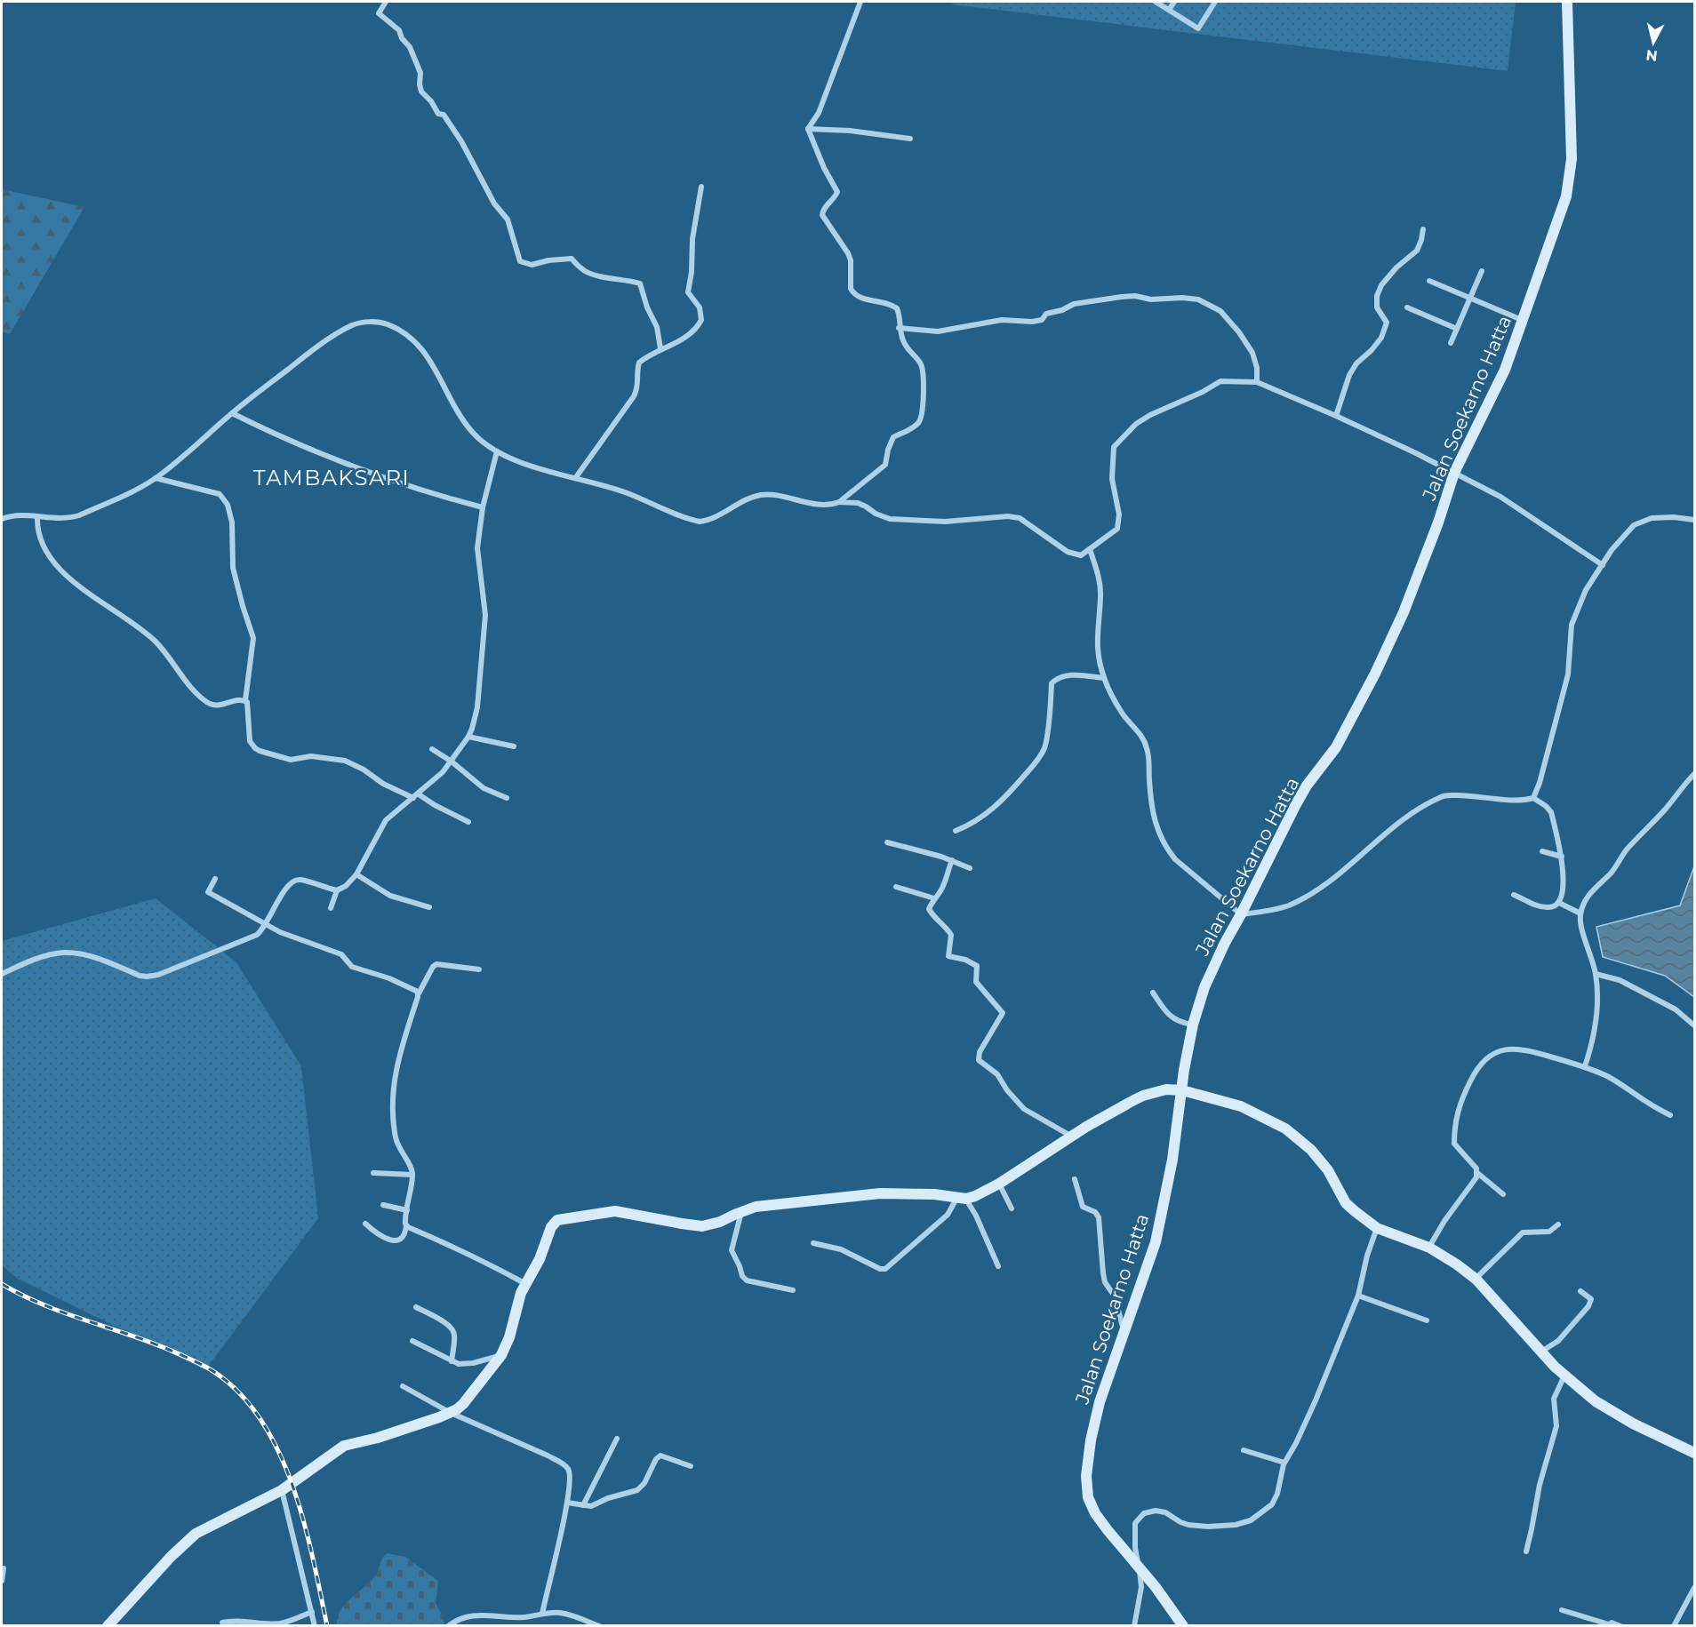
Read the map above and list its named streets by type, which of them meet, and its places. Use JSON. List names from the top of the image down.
{
  "streets": {
    "street": ["Jalan Soekarno Hatta"]
  },
  "districts": ["TAMBAKSARI"],
  "north": "bottom"
}
